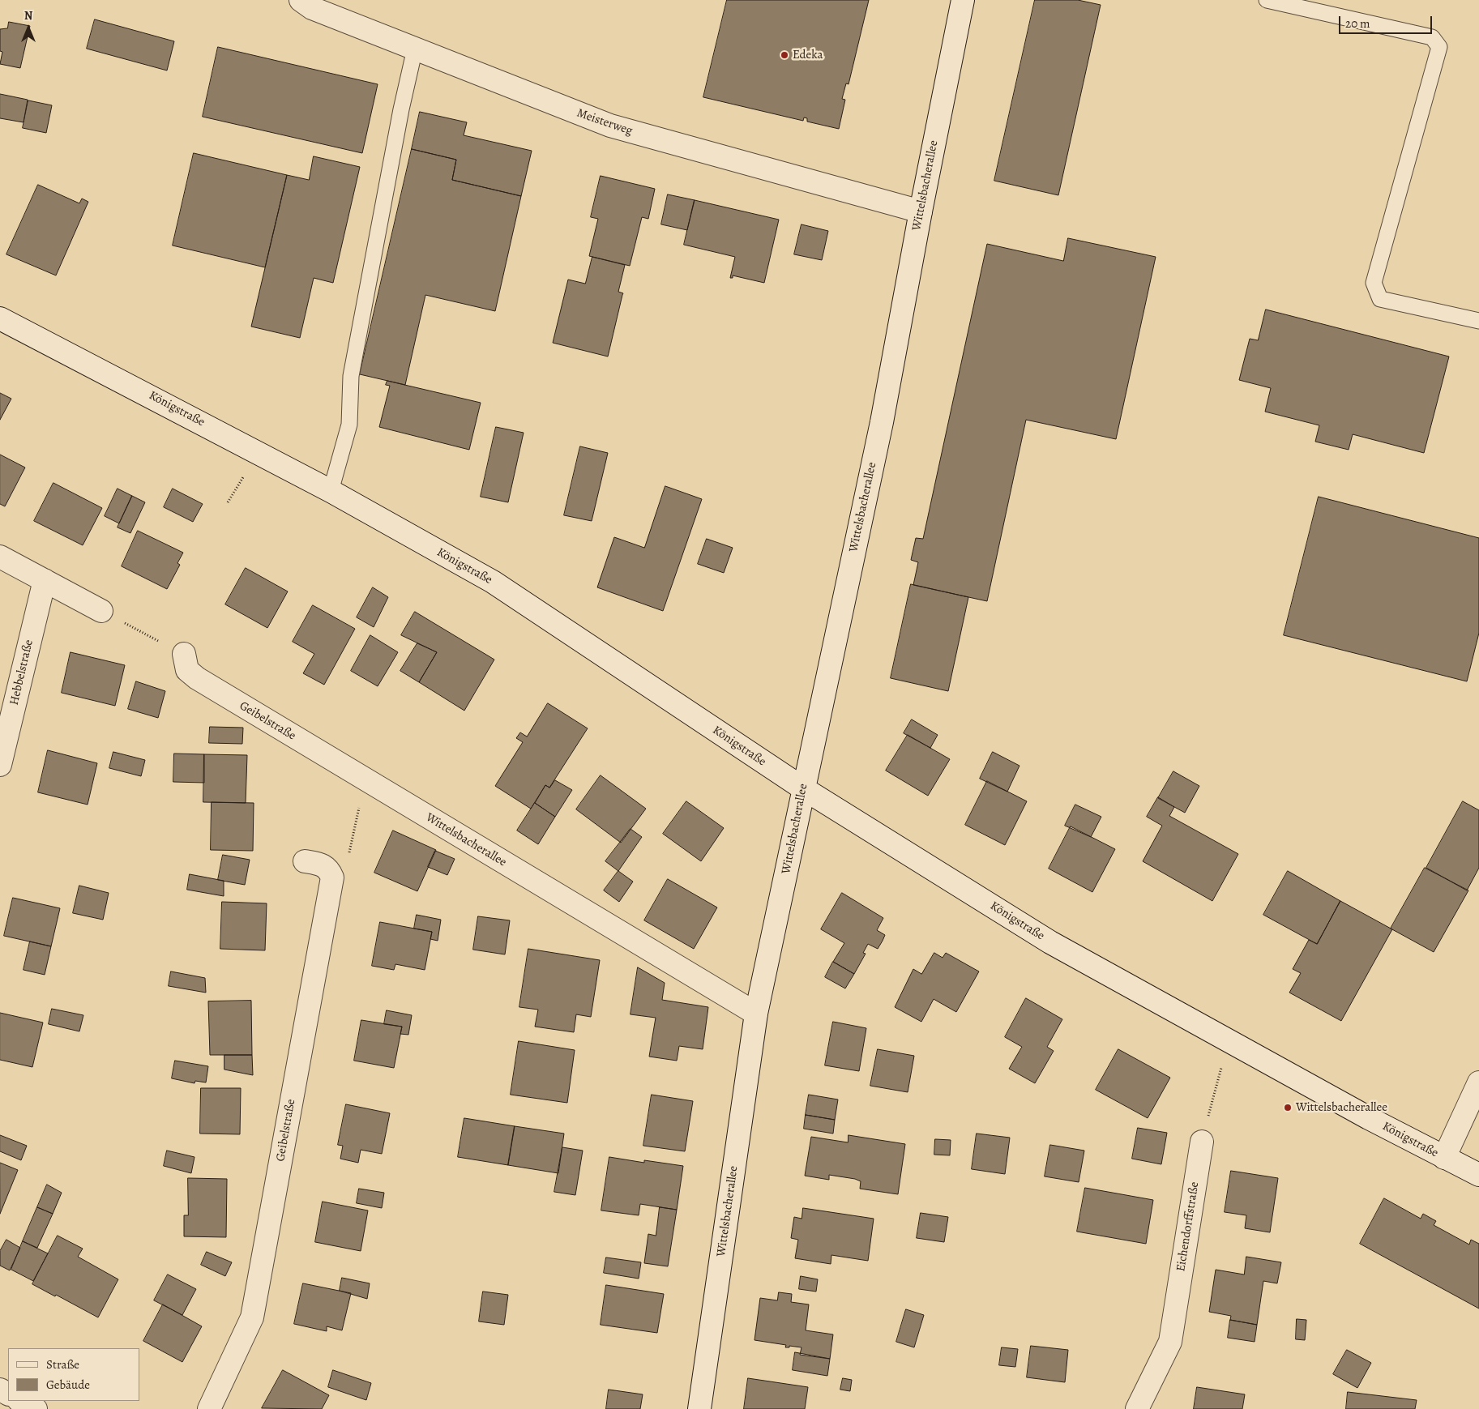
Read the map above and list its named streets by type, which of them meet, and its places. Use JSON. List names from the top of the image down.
{
  "streets": {
    "street": [
      "Meisterweg",
      "Wittelsbacherallee",
      "Königstraße",
      "Hebbelstraße",
      "Geibelstraße",
      "Eichendorffstraße"
    ]
  },
  "crossings": [
    ["Meisterweg", "Wittelsbacherallee"],
    ["Wittelsbacherallee", "Königstraße"],
    ["Wittelsbacherallee", "Geibelstraße"]
  ],
  "places": ["Edeka", "Wittelsbacherallee"],
  "legend": ["Straße", "Gebäude"],
  "scale_bar": "20 m",
  "north": "top"
}
